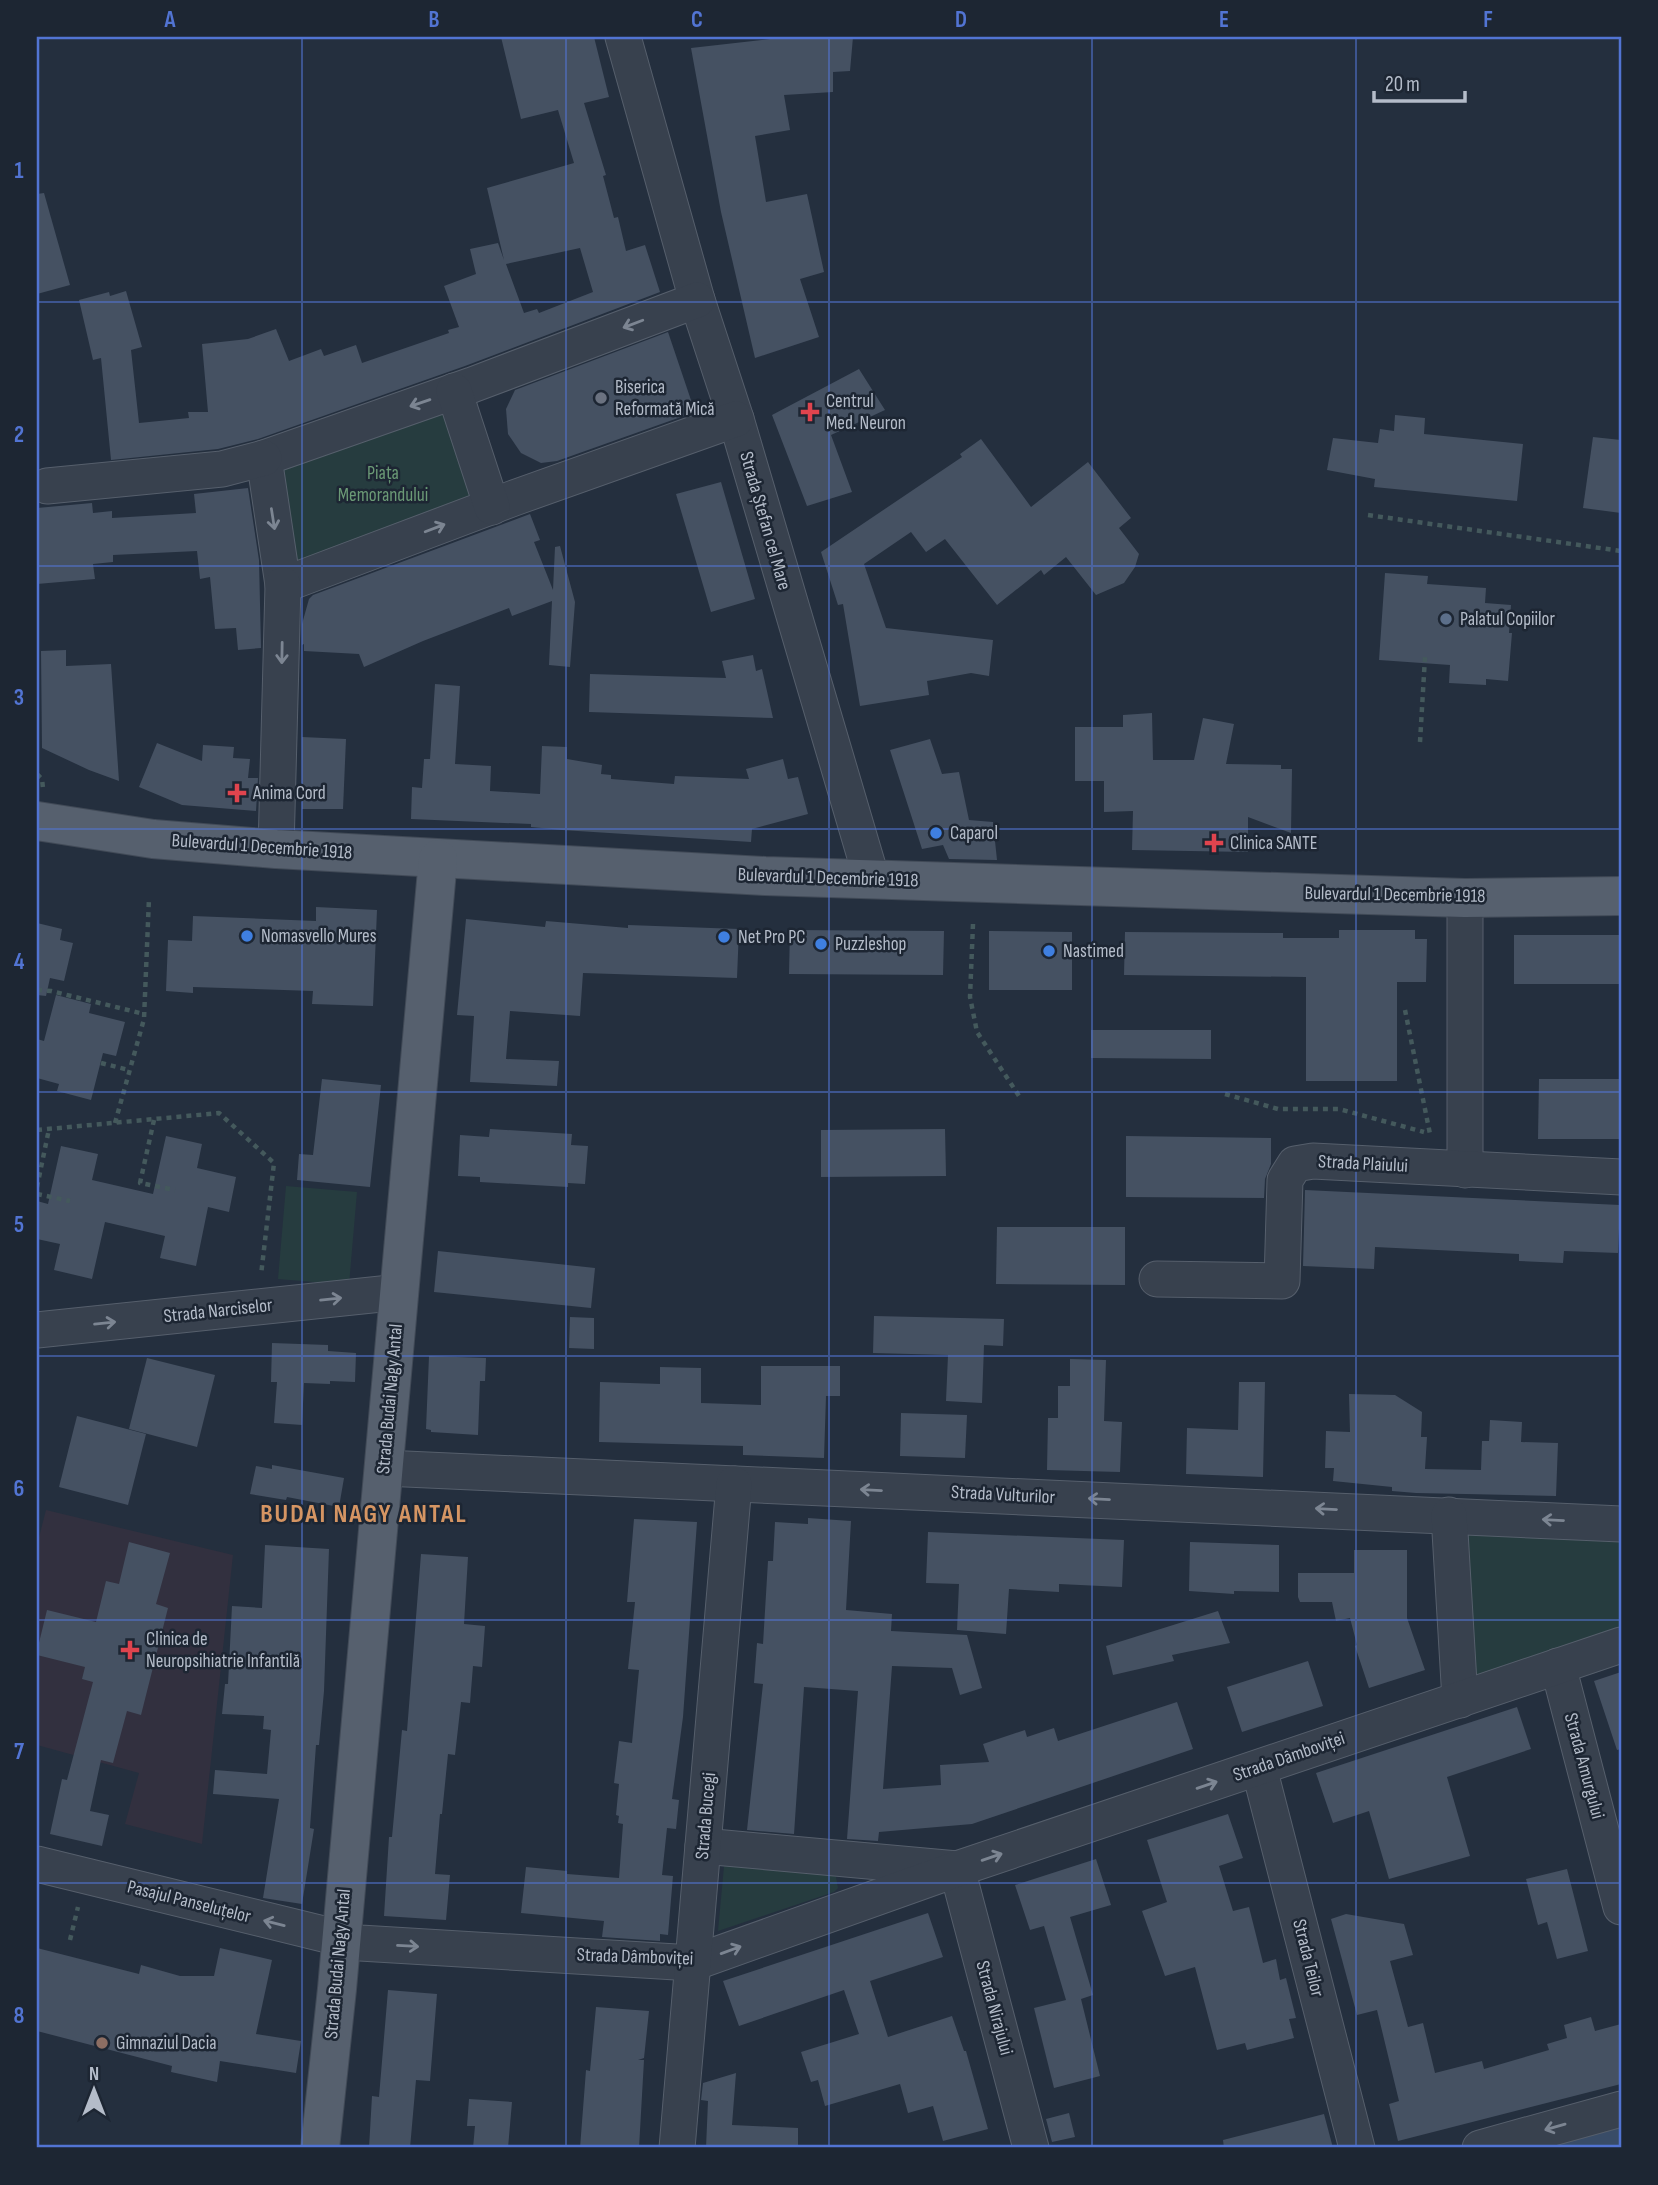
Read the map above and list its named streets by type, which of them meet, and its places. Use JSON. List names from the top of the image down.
{
  "streets": {
    "main road": ["Bulevardul 1 Decembrie 1918", "Strada Budai Nagy Antal"],
    "street": [
      "Strada Ștefan cel Mare",
      "Strada Plaiului",
      "Strada Narciselor",
      "Strada Vulturilor",
      "Strada Dâmboviței",
      "Strada Amurgului",
      "Strada Bucegi",
      "Pasajul Panseluțelor",
      "Strada Teilor",
      "Strada Nirajului"
    ]
  },
  "crossings": [
    ["Strada Ștefan cel Mare", "Bulevardul 1 Decembrie 1918"],
    ["Bulevardul 1 Decembrie 1918", "Strada Budai Nagy Antal"],
    ["Strada Narciselor", "Strada Budai Nagy Antal"],
    ["Strada Budai Nagy Antal", "Strada Vulturilor"],
    ["Strada Budai Nagy Antal", "Strada Dâmboviței"],
    ["Strada Budai Nagy Antal", "Pasajul Panseluțelor"],
    ["Strada Vulturilor", "Strada Bucegi"],
    ["Strada Dâmboviței", "Strada Amurgului"],
    ["Strada Dâmboviței", "Strada Bucegi"],
    ["Strada Dâmboviței", "Pasajul Panseluțelor"],
    ["Strada Dâmboviței", "Strada Teilor"],
    ["Strada Dâmboviței", "Strada Nirajului"]
  ],
  "one_way": [
    "Strada Narciselor",
    "Strada Vulturilor",
    "Strada Dâmboviței",
    "Pasajul Panseluțelor"
  ],
  "districts": ["BUDAI NAGY ANTAL"],
  "parks": ["Piața Memorandului"],
  "places": {
    "other": [
      "Biserica Reformată Mică",
      "Palatul Copiilor",
      "Caparol",
      "Nomasvello Mures",
      "Net Pro PC",
      "Puzzleshop",
      "Nastimed",
      "Gimnaziul Dacia"
    ],
    "health": [
      "Centrul Med. Neuron",
      "Anima Cord",
      "Clinica SANTE",
      "Clinica de Neuropsihiatrie Infantilă"
    ]
  },
  "scale_bar": "20 m",
  "north": "top",
  "grid": {
    "columns": [
      "A",
      "B",
      "C",
      "D",
      "E",
      "F"
    ],
    "rows": [
      "1",
      "2",
      "3",
      "4",
      "5",
      "6",
      "7",
      "8"
    ]
  }
}
